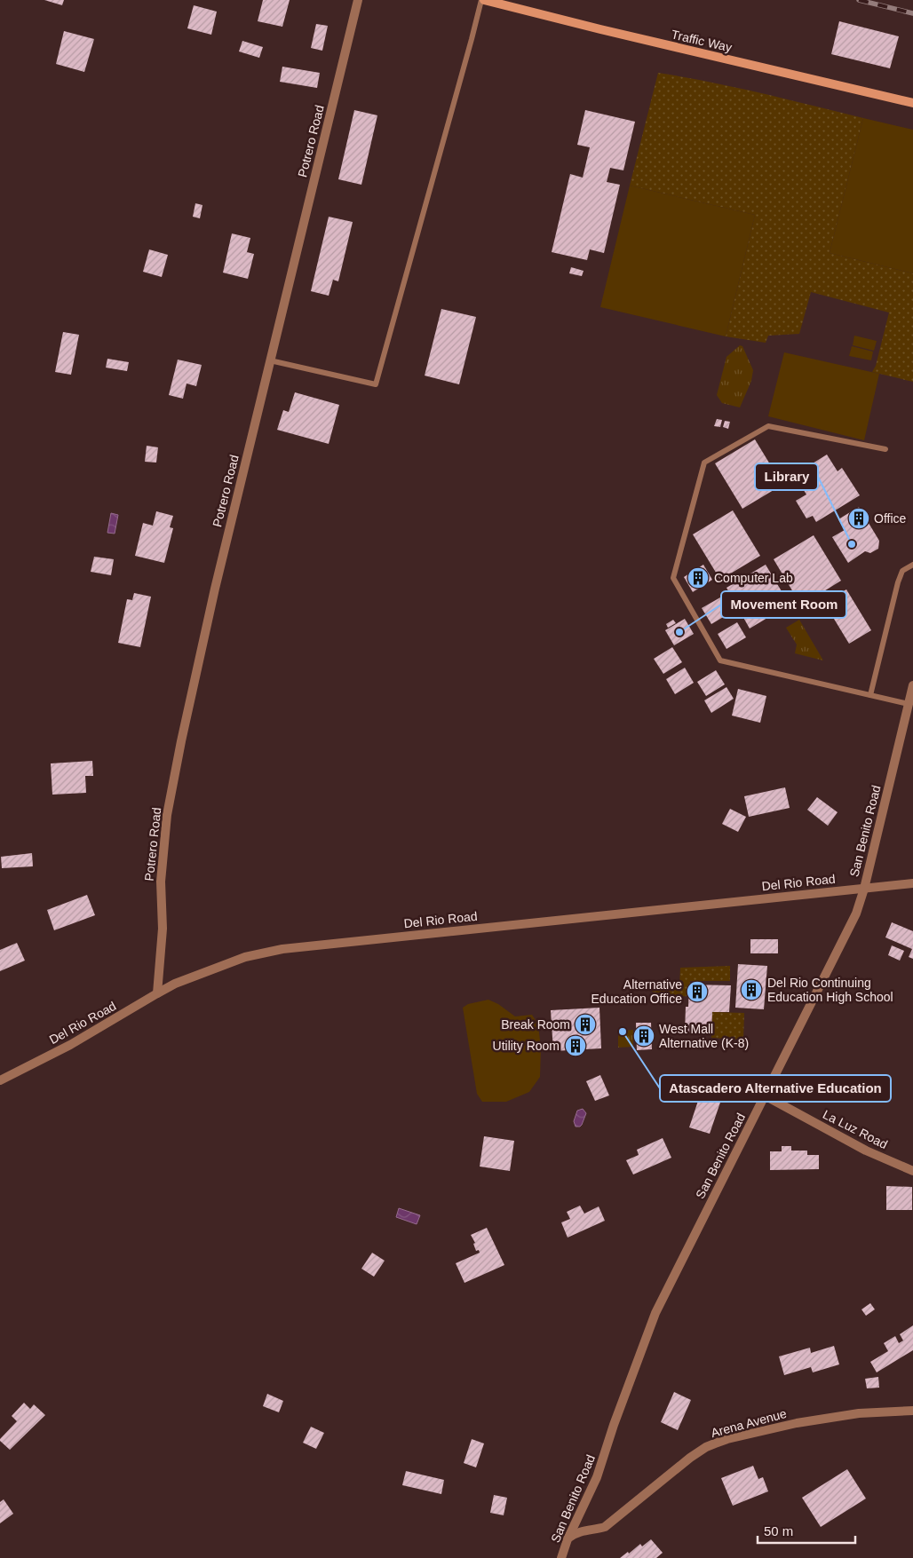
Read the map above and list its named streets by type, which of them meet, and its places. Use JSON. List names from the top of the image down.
{
  "streets": {
    "street": [
      "Traffic Way",
      "Potrero Road",
      "San Benito Road",
      "Del Rio Road",
      "La Luz Road",
      "Arena Avenue"
    ]
  },
  "crossings": [
    ["Potrero Road", "Del Rio Road"],
    ["San Benito Road", "Del Rio Road"],
    ["San Benito Road", "La Luz Road"],
    ["San Benito Road", "Arena Avenue"]
  ],
  "places": {
    "building": [
      "Office",
      "Computer Lab",
      "Del Rio Continuing Education High School",
      "Alternative Education Office",
      "Break Room",
      "West Mall Alternative (K-8)",
      "Utility Room"
    ],
    "other": ["Library", "Movement Room", "Atascadero Alternative Education"]
  },
  "scale_bar": "50 m"
}
